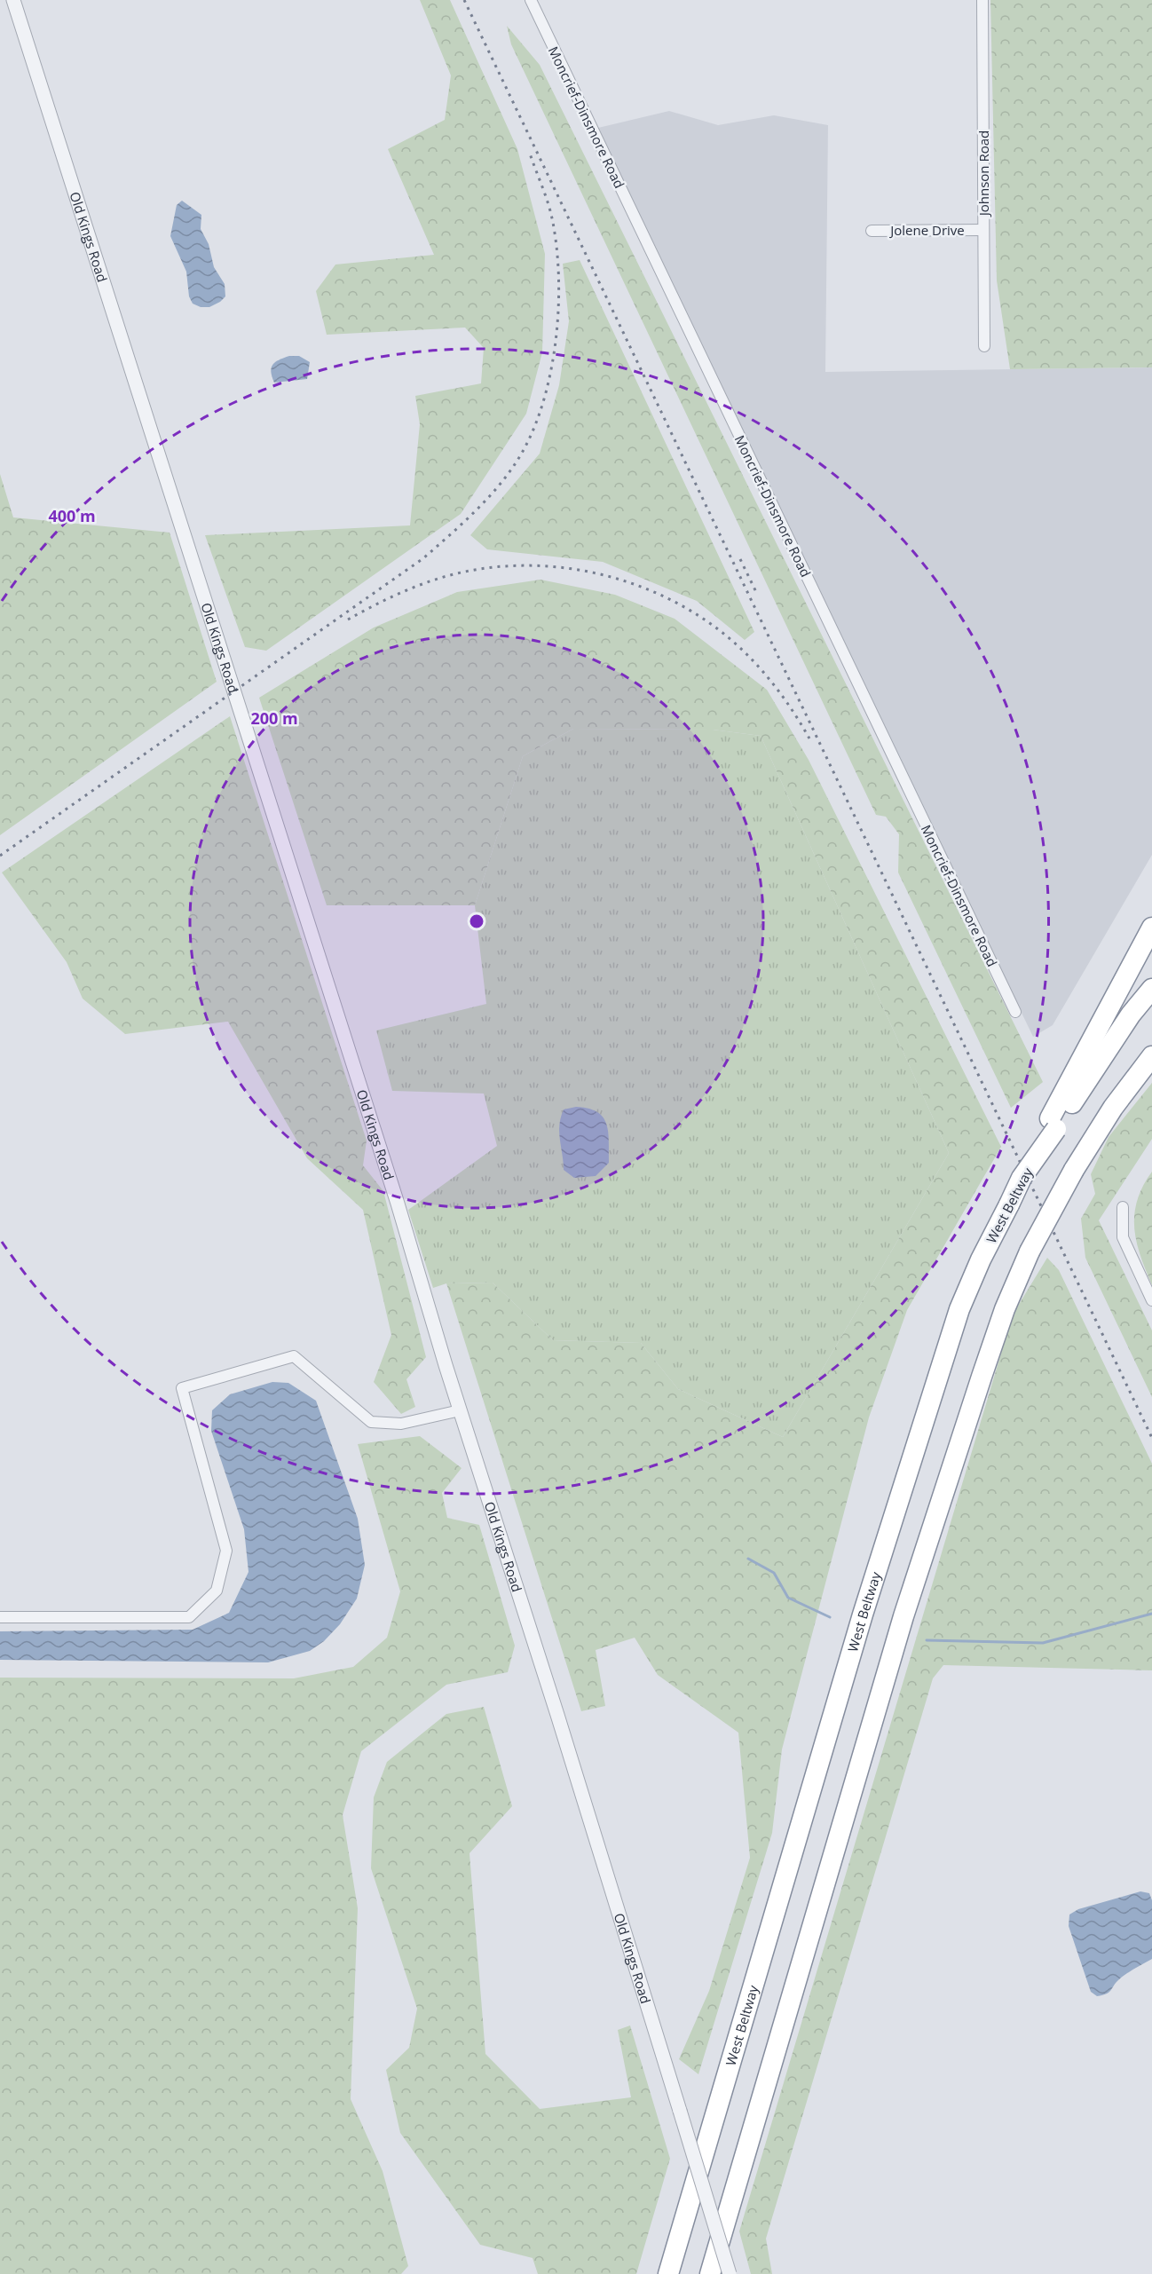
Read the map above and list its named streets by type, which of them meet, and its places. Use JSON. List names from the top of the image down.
{
  "streets": {
    "highway": ["West Beltway"],
    "street": [
      "Moncrief-Dinsmore Road",
      "Johnson Road",
      "Jolene Drive",
      "Old Kings Road"
    ]
  },
  "crossings": [
    ["Johnson Road", "Jolene Drive"]
  ],
  "rings": ["400 m", "200 m"]
}
